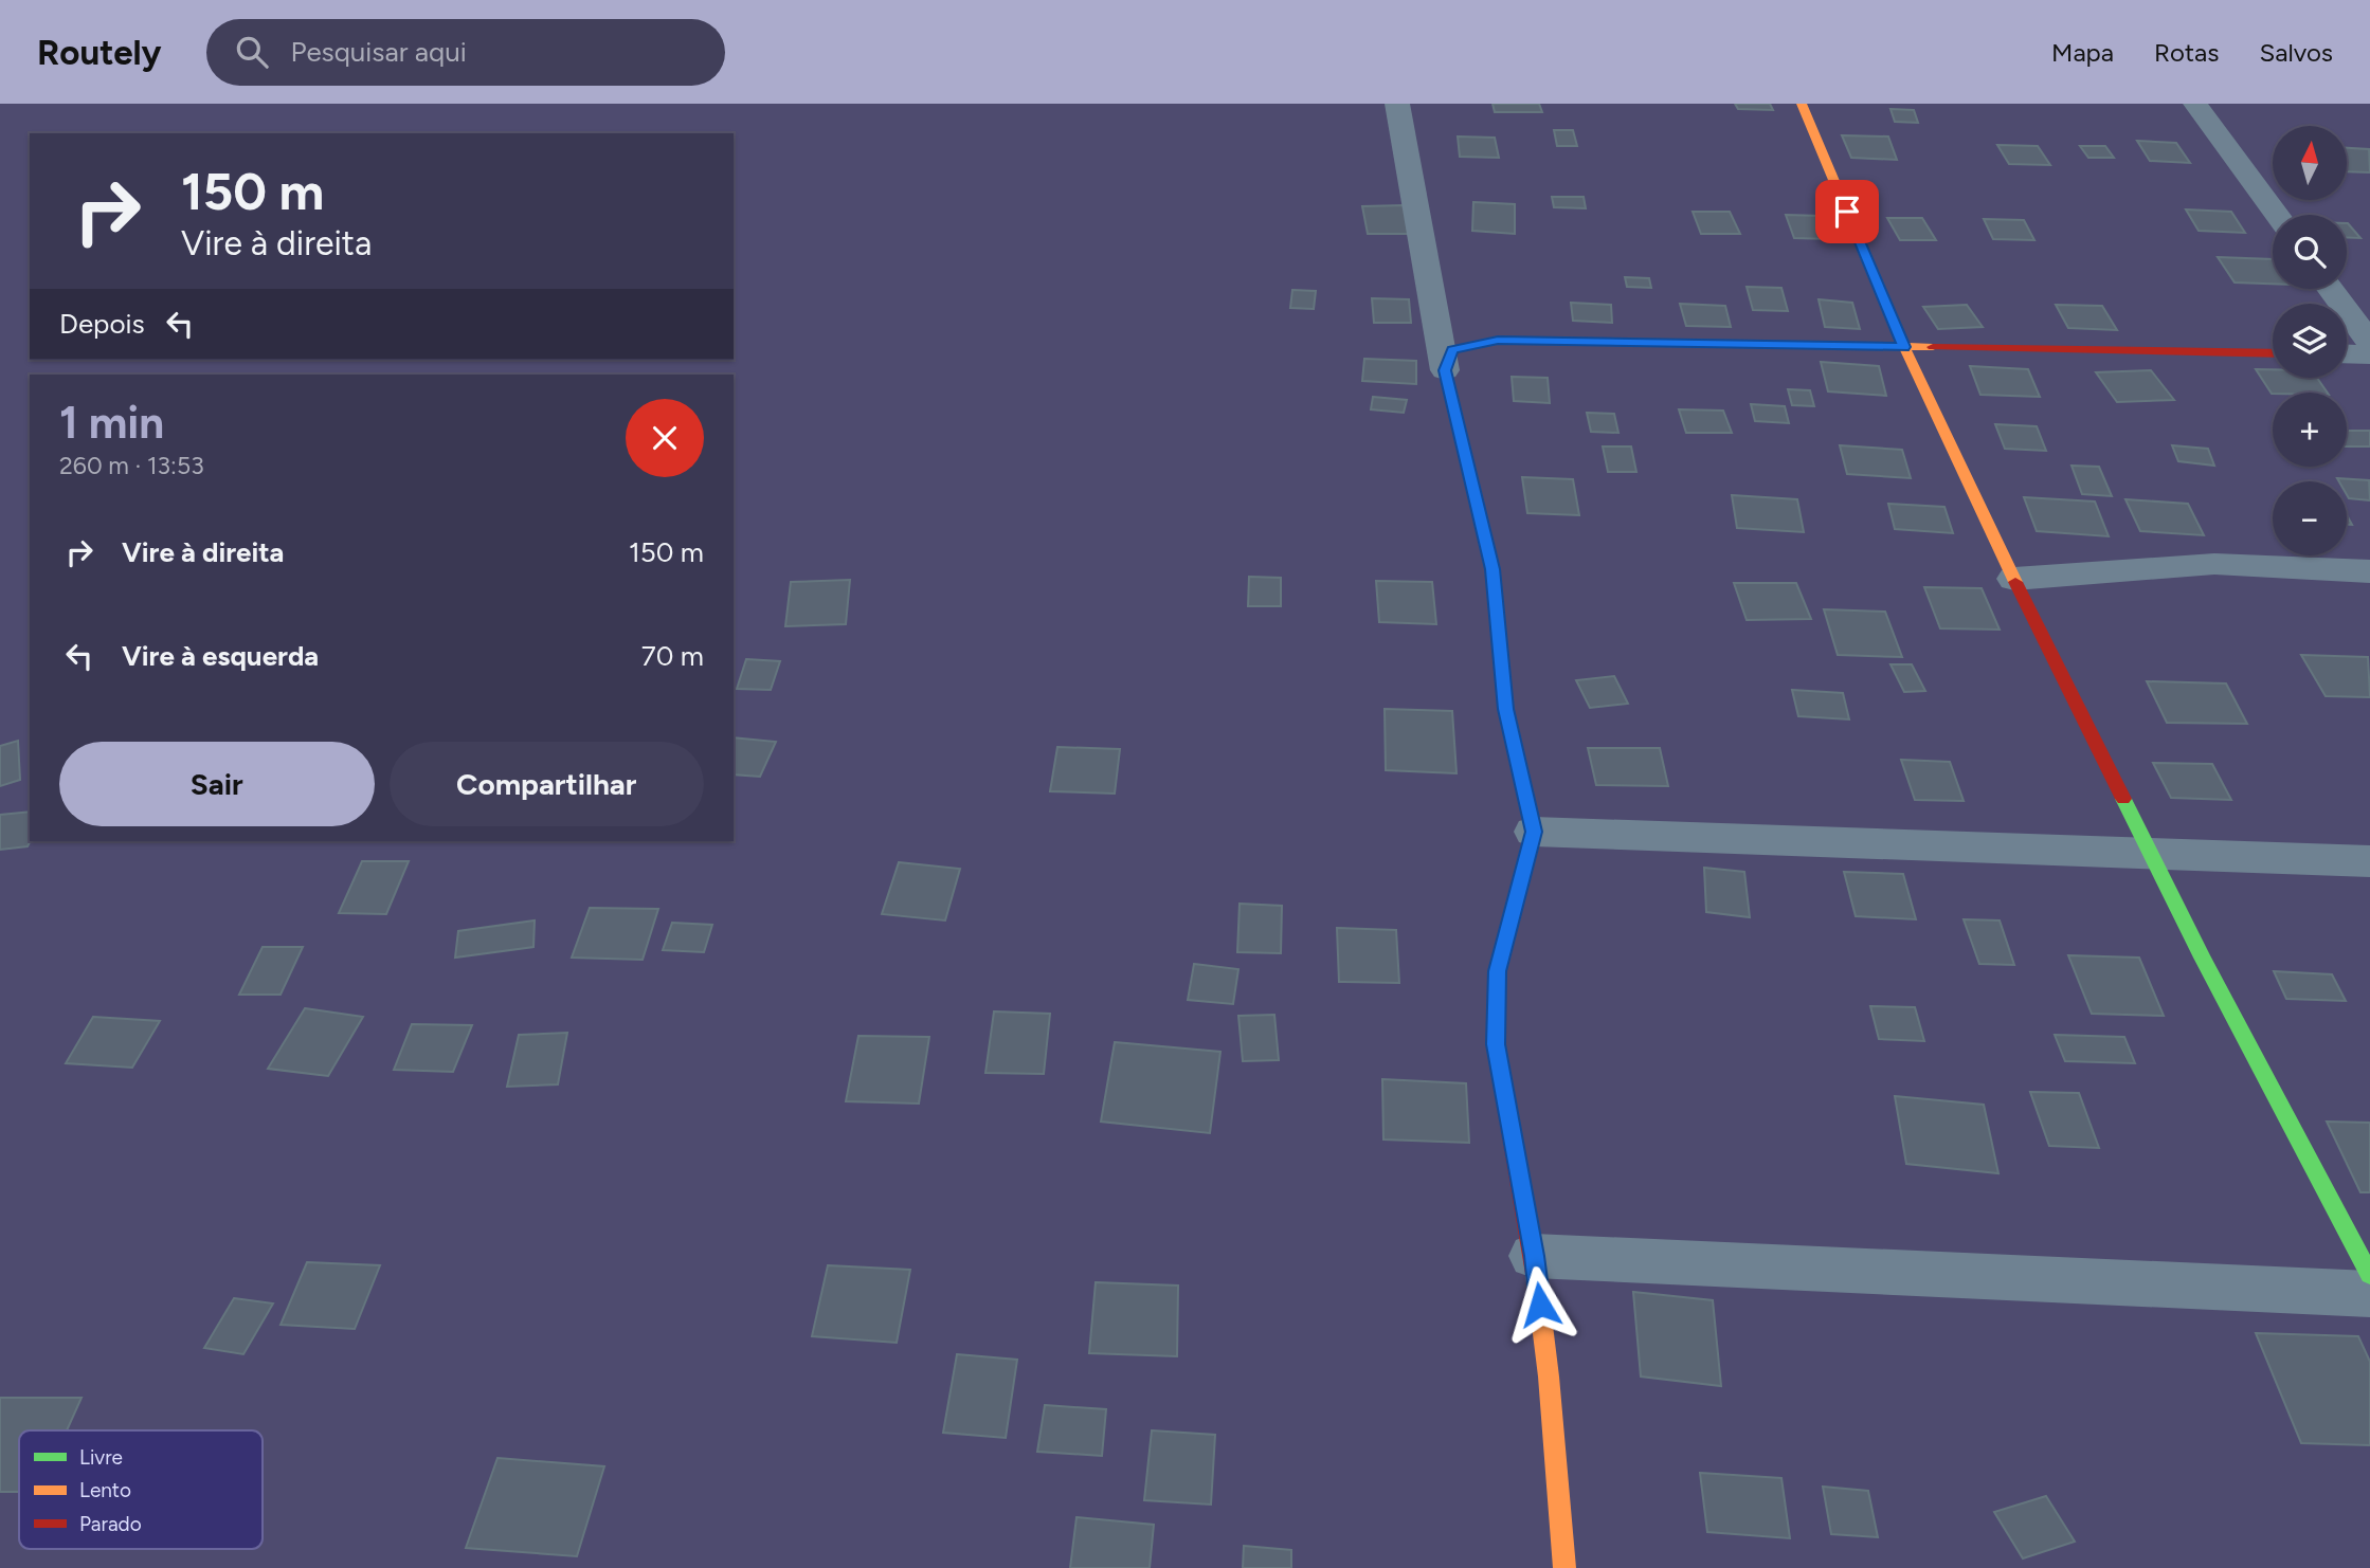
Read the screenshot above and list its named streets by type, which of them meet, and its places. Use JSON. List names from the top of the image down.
{
  "legend": ["Livre", "Lento", "Parado"],
  "north": "top",
  "page": {
    "header": "Routely",
    "search": "Pesquisar aqui",
    "nav": ["Mapa", "Rotas", "Salvos"],
    "map_buttons": ["+", "−"],
    "turn": ["150 m", "Vire à direita"],
    "then": "Depois",
    "heading": ["1 min", "260 m · 13:53"],
    "list": [
      {
        "name": "Vire à direita",
        "value": "150 m"
      },
      {
        "name": "Vire à esquerda",
        "value": "70 m"
      }
    ],
    "buttons": ["Sair", "Compartilhar"]
  }
}
